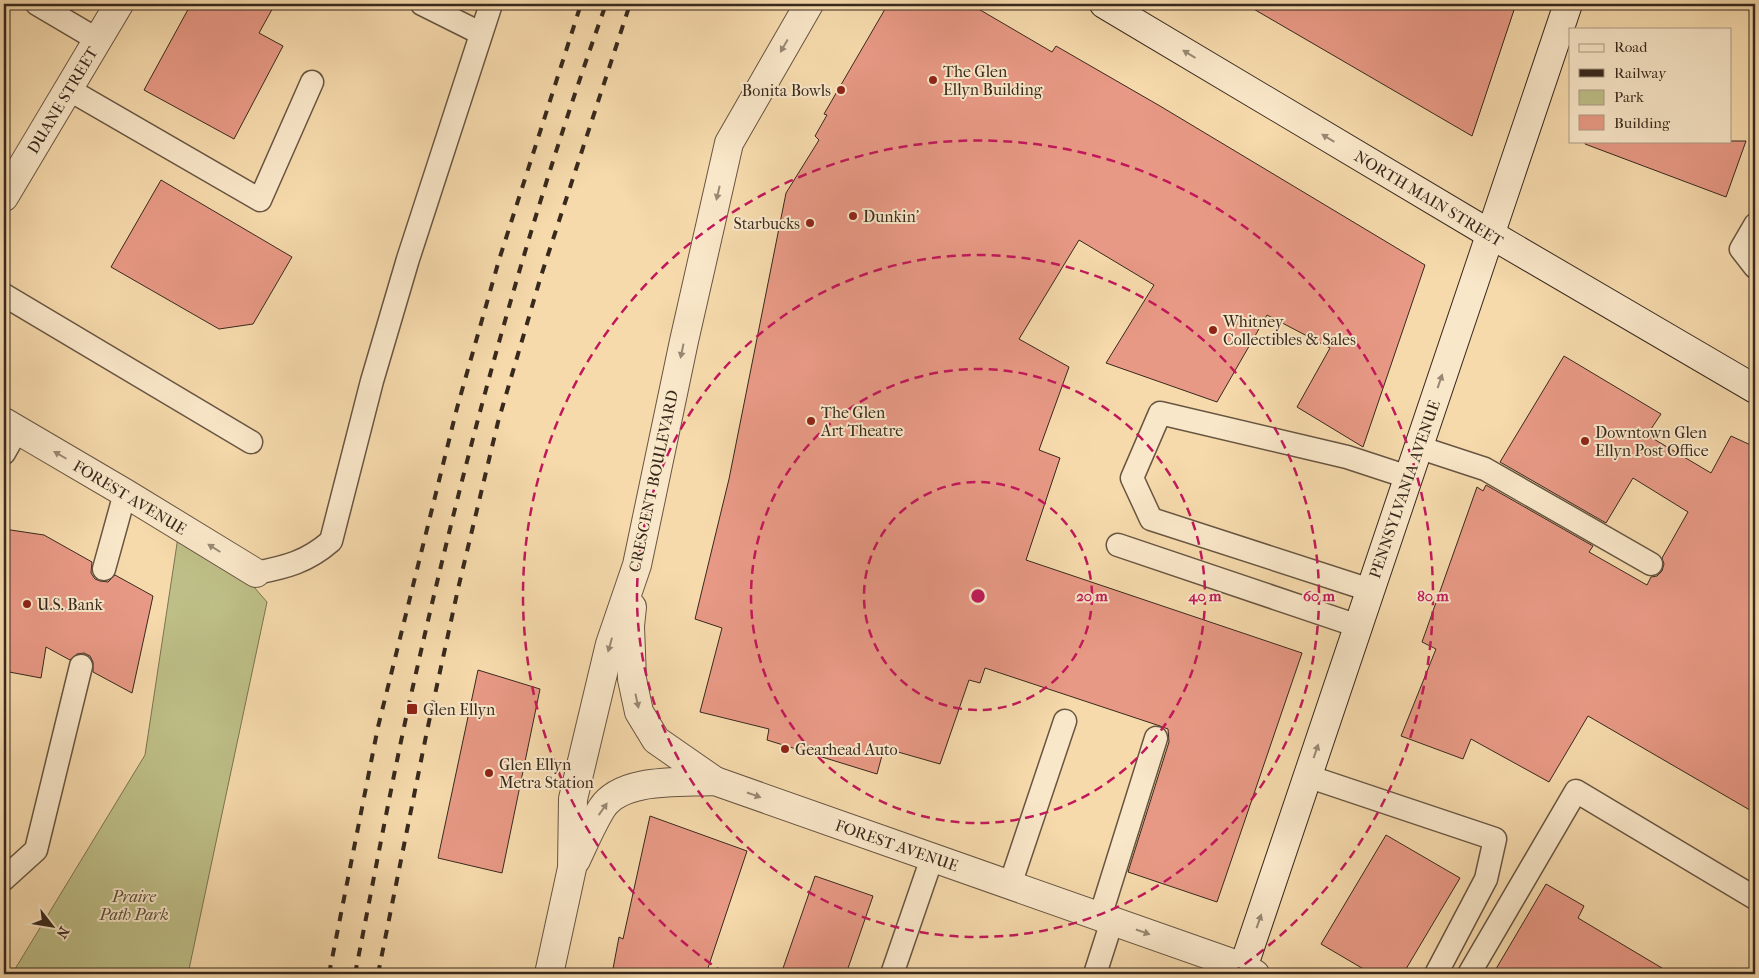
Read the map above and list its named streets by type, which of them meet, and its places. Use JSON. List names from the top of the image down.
{
  "streets": {
    "street": [
      "DUANE STREET",
      "NORTH MAIN STREET",
      "CRESCENT BOULEVARD",
      "PENNSYLVANIA AVENUE",
      "FOREST AVENUE"
    ]
  },
  "crossings": [
    ["NORTH MAIN STREET", "PENNSYLVANIA AVENUE"],
    ["CRESCENT BOULEVARD", "FOREST AVENUE"],
    ["PENNSYLVANIA AVENUE", "FOREST AVENUE"]
  ],
  "one_way": ["NORTH MAIN STREET", "CRESCENT BOULEVARD", "PENNSYLVANIA AVENUE"],
  "parks": ["Praire Path Park"],
  "places": {
    "other": [
      "The Glen Ellyn Building",
      "Bonita Bowls",
      "Dunkin'",
      "Starbucks",
      "Whitney Collectibles & Sales",
      "The Glen Art Theatre",
      "Downtown Glen Ellyn Post Office",
      "U.S. Bank",
      "Gearhead Auto",
      "Glen Ellyn Metra Station"
    ],
    "transit": ["Glen Ellyn"]
  },
  "legend": [
    "Road",
    "Railway",
    "Park",
    "Building"
  ],
  "north": "bottom right",
  "rings": [
    "20 m",
    "40 m",
    "60 m",
    "80 m"
  ]
}
